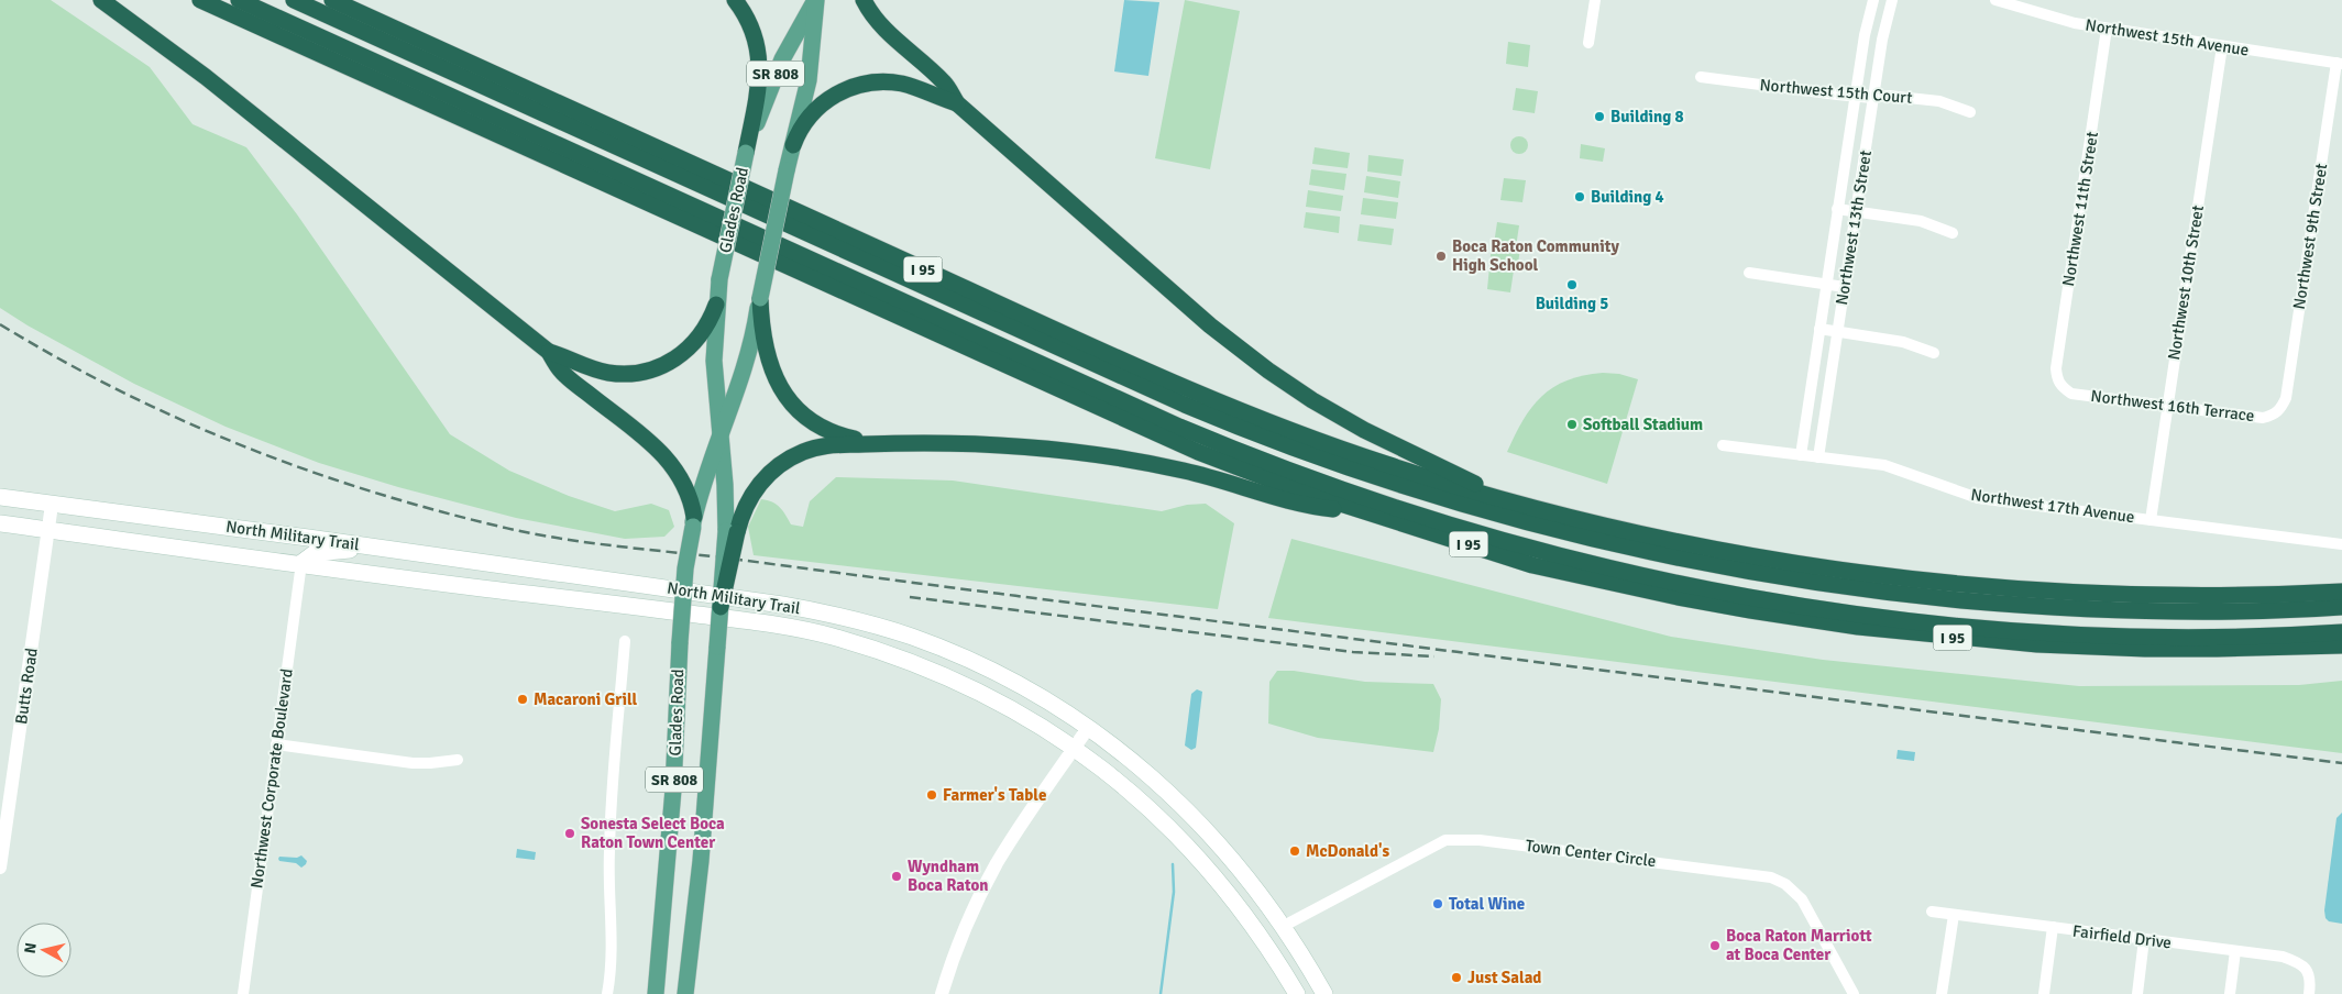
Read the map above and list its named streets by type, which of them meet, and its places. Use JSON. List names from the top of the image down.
{
  "streets": {
    "highway": ["I 95"],
    "main road": ["SR 808", "Glades Road", "North Military Trail"],
    "street": [
      "Northwest 15th Avenue",
      "Northwest 15th Court",
      "Northwest 11th Street",
      "Northwest 13th Street",
      "Northwest 9th Street",
      "Northwest 10th Street",
      "Northwest 16th Terrace",
      "Northwest 17th Avenue",
      "Butts Road",
      "Northwest Corporate Boulevard",
      "Town Center Circle",
      "Fairfield Drive"
    ]
  },
  "crossings": [
    ["Northwest 15th Avenue", "Northwest 11th Street"],
    ["Northwest 15th Avenue", "Northwest 9th Street"],
    ["Northwest 15th Avenue", "Northwest 10th Street"],
    ["Northwest 15th Court", "Northwest 13th Street"],
    ["Northwest 11th Street", "Northwest 16th Terrace"],
    ["Northwest 13th Street", "Northwest 17th Avenue"],
    ["Northwest 9th Street", "Northwest 16th Terrace"],
    ["Northwest 10th Street", "Northwest 16th Terrace"],
    ["Northwest 10th Street", "Northwest 17th Avenue"],
    ["North Military Trail", "Butts Road"],
    ["North Military Trail", "Northwest Corporate Boulevard"],
    ["North Military Trail", "Town Center Circle"]
  ],
  "places": [
    "Building 8",
    "Building 4",
    "Boca Raton Community High School",
    "Building 5",
    "Softball Stadium",
    "Macaroni Grill",
    "Farmer's Table",
    "Sonesta Select Boca Raton Town Center",
    "McDonald's",
    "Wyndham Boca Raton",
    "Total Wine",
    "Boca Raton Marriott at Boca Center",
    "Just Salad"
  ],
  "north": "left"
}
